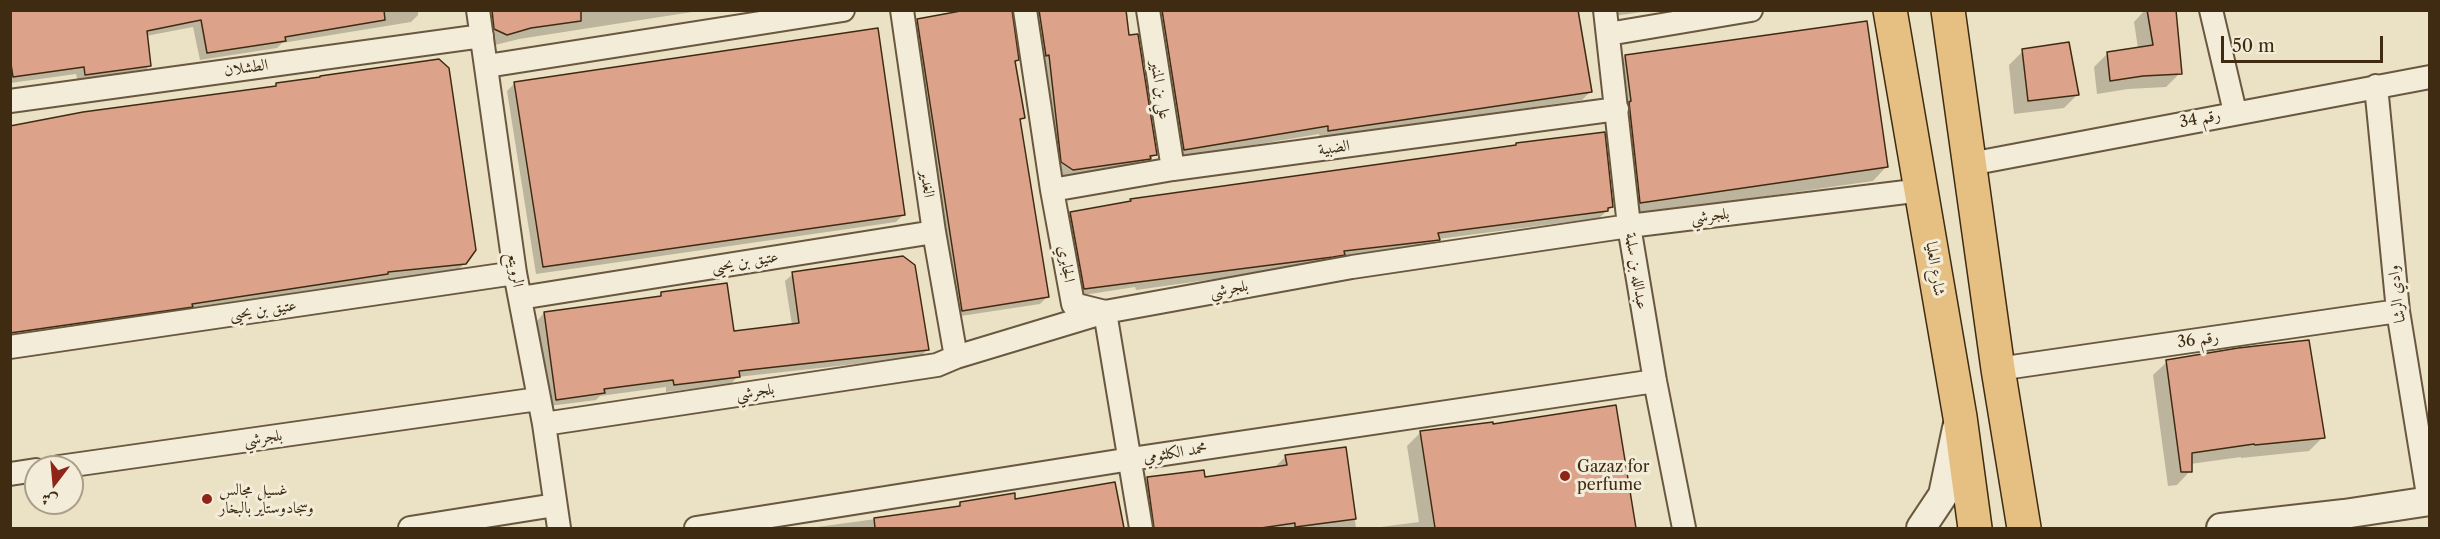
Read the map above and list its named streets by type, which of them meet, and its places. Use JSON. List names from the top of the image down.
{
  "streets": {
    "main road": ["شارع العليا"],
    "street": [
      "الطشلان",
      "علي بن المنير",
      "رقم 34",
      "الضبية",
      "الغدير",
      "بلجرشي",
      "عتيق بن يحيى",
      "الجابري",
      "الرويتع",
      "عبدالله بن سلمة",
      "وادي الرشا",
      "رقم 36",
      "محمد الكلثومي"
    ]
  },
  "crossings": [
    ["الطشلان", "الرويتع"],
    ["علي بن المنير", "الضبية"],
    ["رقم 34", "وادي الرشا"],
    ["الضبية", "الجابري"],
    ["الضبية", "عبدالله بن سلمة"],
    ["الغدير", "بلجرشي"],
    ["الغدير", "عتيق بن يحيى"],
    ["بلجرشي", "الجابري"],
    ["بلجرشي", "شارع العليا"],
    ["بلجرشي", "الرويتع"],
    ["بلجرشي", "عبدالله بن سلمة"],
    ["عتيق بن يحيى", "الرويتع"],
    ["عبدالله بن سلمة", "محمد الكلثومي"],
    ["وادي الرشا", "رقم 36"]
  ],
  "places": ["Gazaz for perfume", "غسيل مجالس وسجادوستاير بالبخار"],
  "scale_bar": "50 m",
  "north": "bottom"
}
